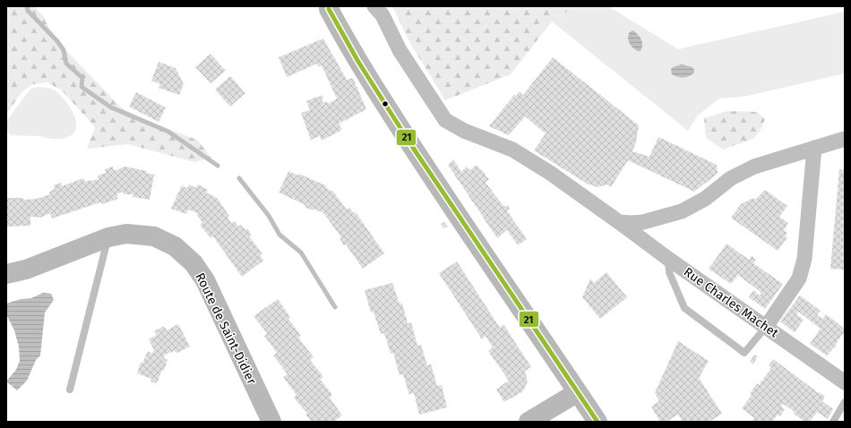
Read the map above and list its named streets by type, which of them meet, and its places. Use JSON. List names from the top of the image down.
{
  "streets": {
    "main road": ["Route de Saint-Didier"],
    "street": ["Rue Charles Machet"]
  },
  "lines": ["transit line 21"]
}
